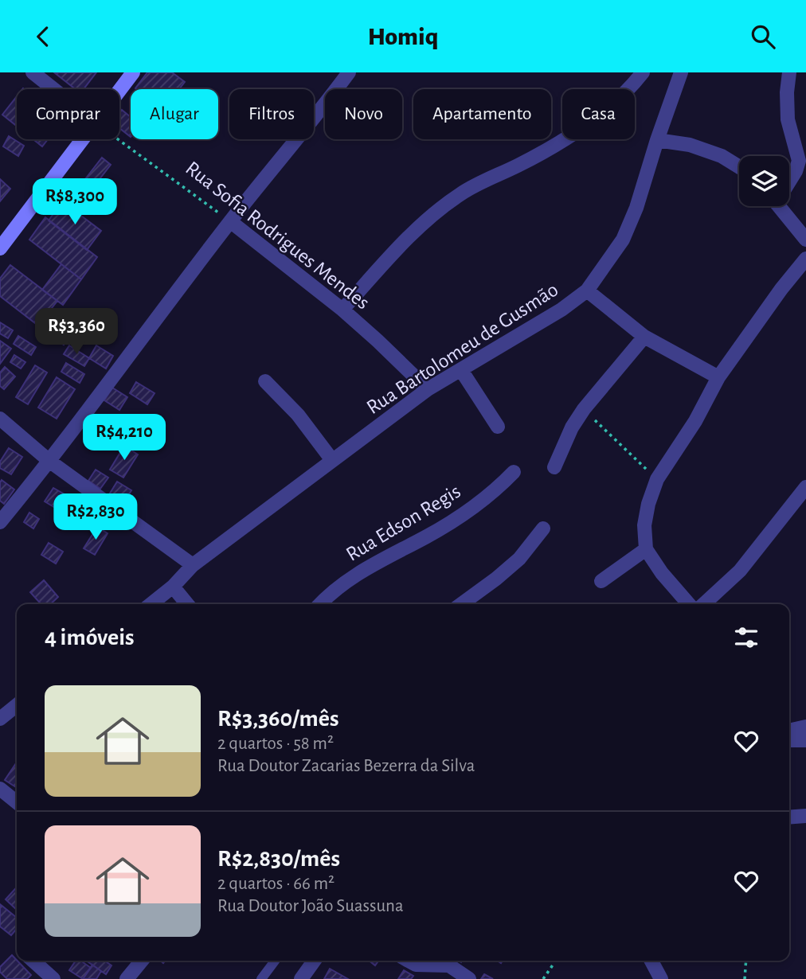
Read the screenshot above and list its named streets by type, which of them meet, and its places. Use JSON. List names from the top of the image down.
{
  "streets": {
    "street": ["Rua Sofia Rodrigues Mendes", "Rua Bartolomeu de Gusmão", "Rua Edson Regis"]
  },
  "crossings": [
    ["Rua Sofia Rodrigues Mendes", "Rua Bartolomeu de Gusmão"]
  ],
  "page": {
    "header": "Homiq",
    "chip": [
      "Comprar",
      "Alugar",
      "Filtros",
      "Novo",
      "Apartamento",
      "Casa"
    ],
    "price": [
      "R$8,300",
      "R$3,360",
      "R$4,210",
      "R$2,830"
    ],
    "heading": "4 imóveis",
    "list": [
      {
        "name": "R$3,360/mês",
        "note": "2 quartos · 58 m² · Rua Doutor Zacarias Bezerra da Silva"
      },
      {
        "name": "R$2,830/mês",
        "note": "2 quartos · 66 m² · Rua Doutor João Suassuna"
      }
    ]
  }
}
